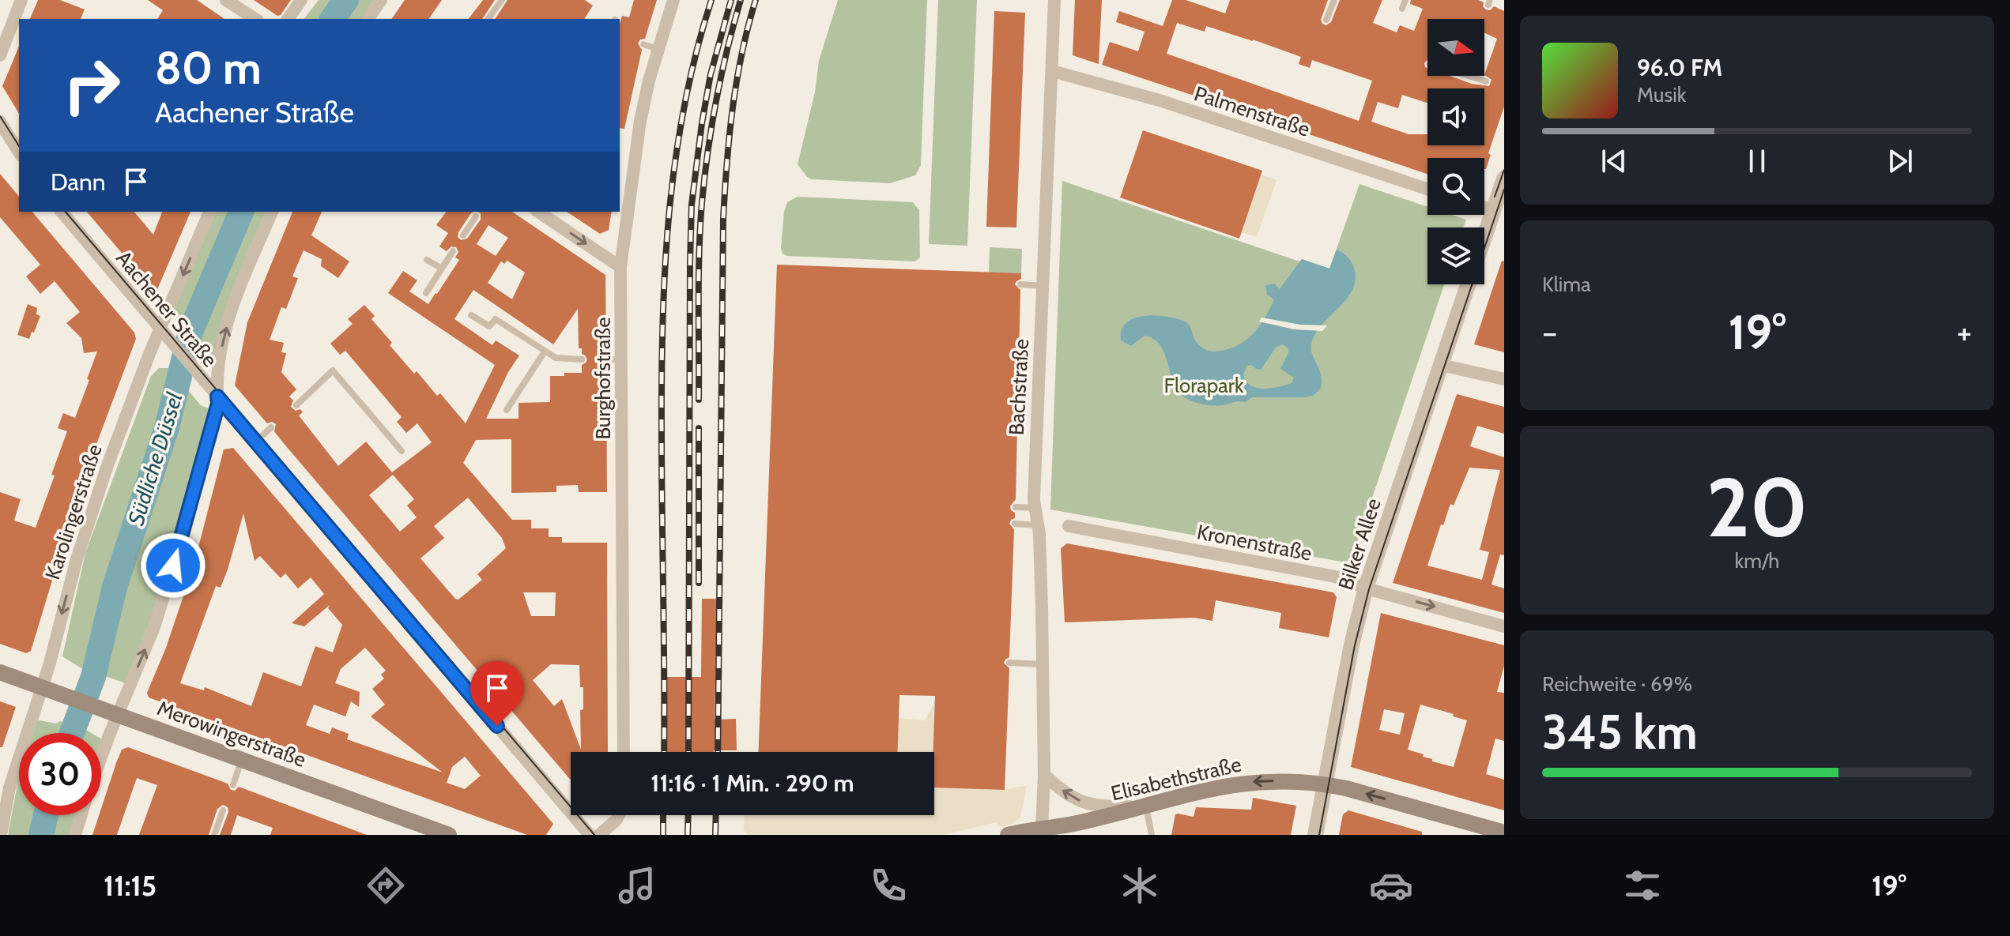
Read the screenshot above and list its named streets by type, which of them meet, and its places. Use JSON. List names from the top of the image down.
{
  "streets": {
    "main road": ["Merowingerstraße", "Elisabethstraße"],
    "street": [
      "Palmenstraße",
      "Aachener Straße",
      "Burghofstraße",
      "Bachstraße",
      "Karolingerstraße",
      "Kronenstraße",
      "Bilker Allee"
    ]
  },
  "crossings": [
    ["Palmenstraße", "Bachstraße"],
    ["Aachener Straße", "Karolingerstraße"],
    ["Bachstraße", "Elisabethstraße"],
    ["Karolingerstraße", "Merowingerstraße"],
    ["Kronenstraße", "Bilker Allee"],
    ["Bilker Allee", "Elisabethstraße"]
  ],
  "one_way": ["Elisabethstraße"],
  "water": ["Südliche Düssel"],
  "parks": ["Florapark"],
  "north": "right",
  "page": {
    "turn": ["80 m", "Aachener Straße"],
    "song": ["96.0 FM", "Musik"],
    "then": "Dann",
    "tile": [
      "Klima",
      ["20", "km/h"],
      ["Reichweite · 69%", "345 km"]
    ],
    "heat": ["−", "19°", "+"],
    "limit": "30",
    "trip": "11:16 · 1 Min. · 290 m",
    "tabs": ["11:15", "19°"]
  }
}
